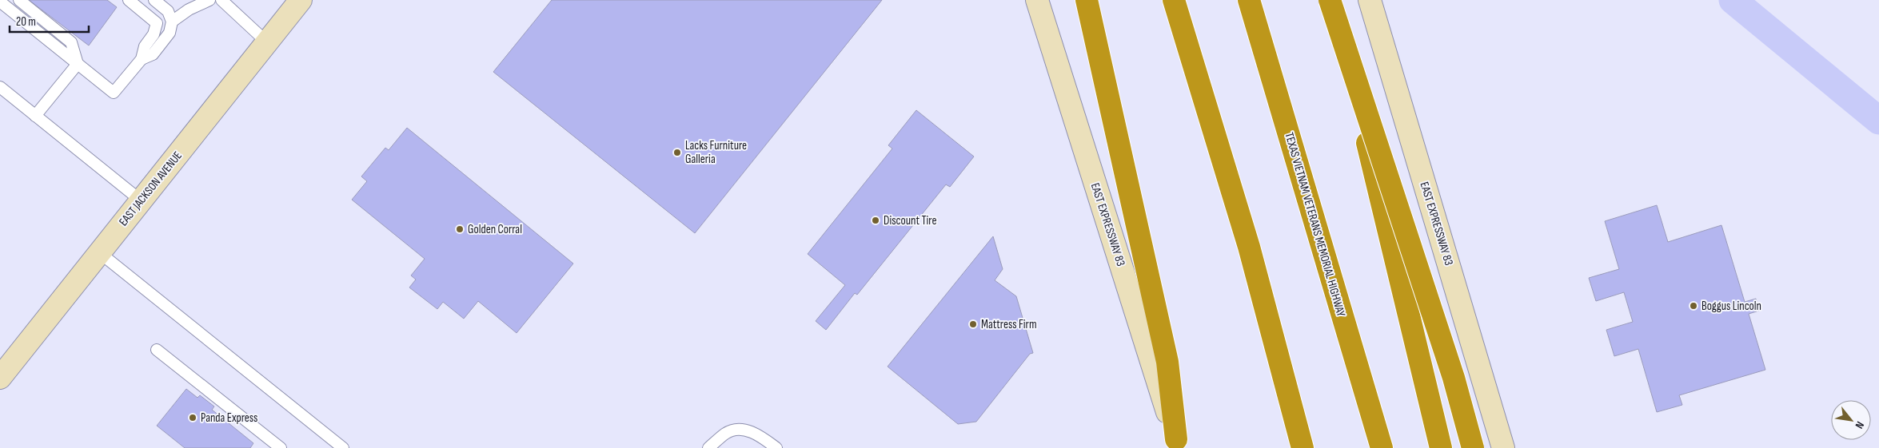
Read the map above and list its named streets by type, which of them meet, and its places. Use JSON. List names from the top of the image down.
{
  "streets": {
    "highway": ["TEXAS VIETNAM VETERANS MEMORIAL HIGHWAY"],
    "main road": ["EAST JACKSON AVENUE", "EAST EXPRESSWAY 83"]
  },
  "places": [
    "Lacks Furniture Galleria",
    "Discount Tire",
    "Golden Corral",
    "Boggus Lincoln",
    "Mattress Firm",
    "Panda Express"
  ],
  "scale_bar": "20 m",
  "north": "bottom right"
}
